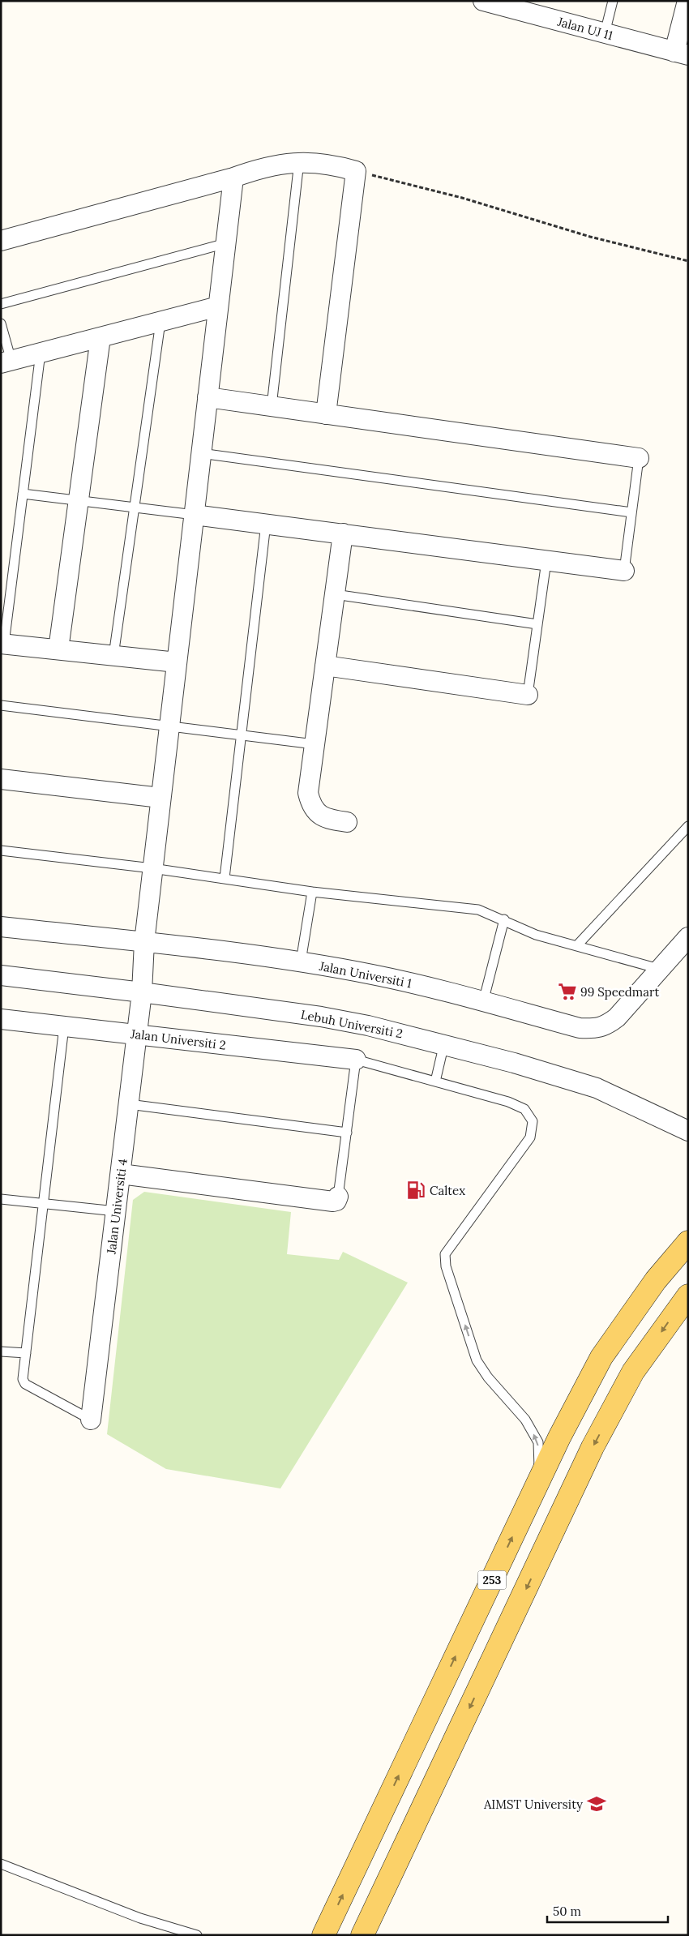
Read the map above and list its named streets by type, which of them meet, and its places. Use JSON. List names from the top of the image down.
{
  "streets": {
    "main road": ["253"],
    "street": [
      "Jalan UJ 11",
      "Jalan Universiti 1",
      "Lebuh Universiti 2",
      "Jalan Universiti 2",
      "Jalan Universiti 4"
    ]
  },
  "crossings": [
    ["Jalan Universiti 1", "Jalan Universiti 4"],
    ["Lebuh Universiti 2", "Jalan Universiti 4"],
    ["Jalan Universiti 2", "Jalan Universiti 4"]
  ],
  "places": {
    "supermarket": ["99 Speedmart"],
    "fuel station": ["Caltex"],
    "school or university": ["AIMST University"]
  },
  "scale_bar": "50 m"
}
